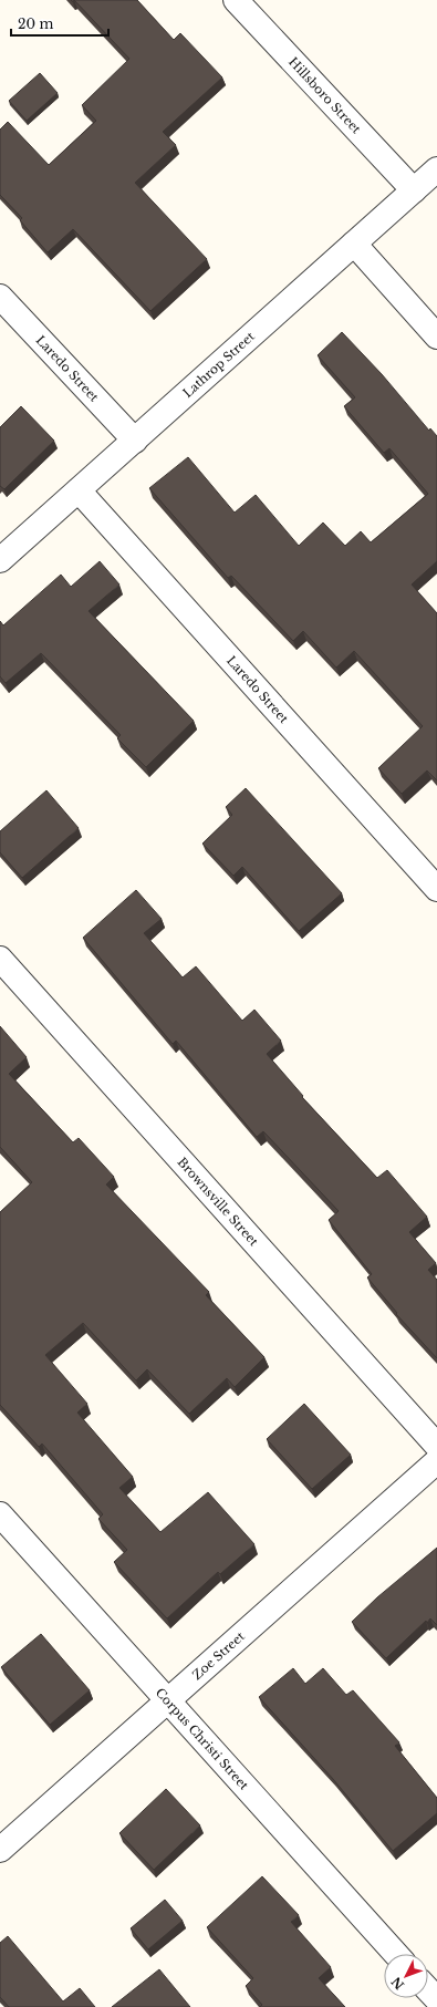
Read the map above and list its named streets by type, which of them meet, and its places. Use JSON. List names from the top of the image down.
{
  "streets": {
    "street": [
      "Hillsboro Street",
      "Lathrop Street",
      "Laredo Street",
      "Brownsville Street",
      "Zoe Street",
      "Corpus Christi Street"
    ]
  },
  "crossings": [
    ["Hillsboro Street", "Lathrop Street"],
    ["Lathrop Street", "Laredo Street"],
    ["Zoe Street", "Corpus Christi Street"]
  ],
  "scale_bar": "20 m",
  "north": "bottom left"
}
